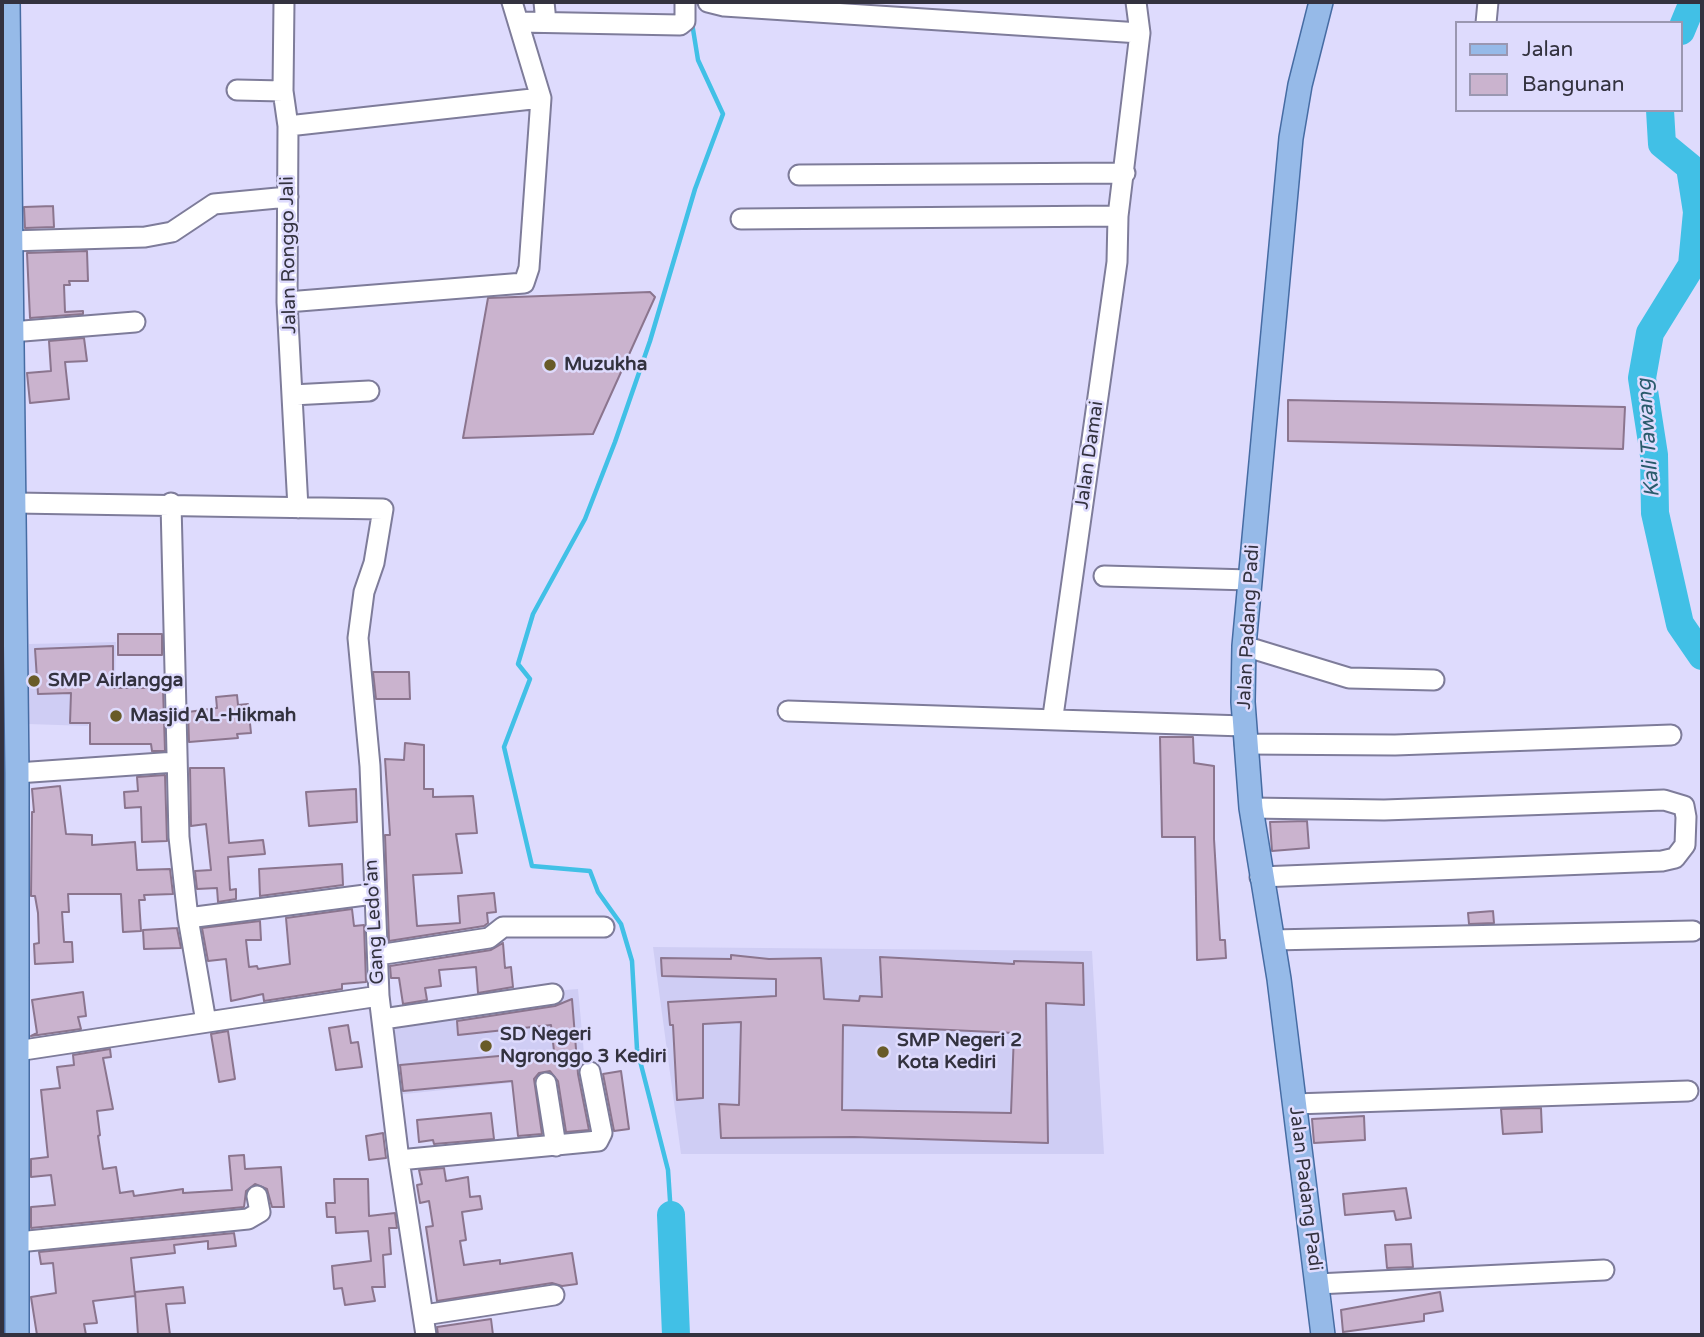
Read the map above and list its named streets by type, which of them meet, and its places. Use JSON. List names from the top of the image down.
{
  "streets": {
    "main road": ["Jalan Padang Padi"],
    "street": ["Jalan Ronggo Jali", "Jalan Damai", "Gang Ledo'an"]
  },
  "crossings": [
    ["Jalan Ronggo Jali", "Gang Ledo'an"]
  ],
  "water": ["Kali Tawang"],
  "places": [
    "Muzukha",
    "SMP Airlangga",
    "Masjid AL-Hikmah",
    "SD Negeri Ngronggo 3 Kediri",
    "SMP Negeri 2 Kota Kediri"
  ],
  "legend": ["Jalan", "Bangunan"]
}
